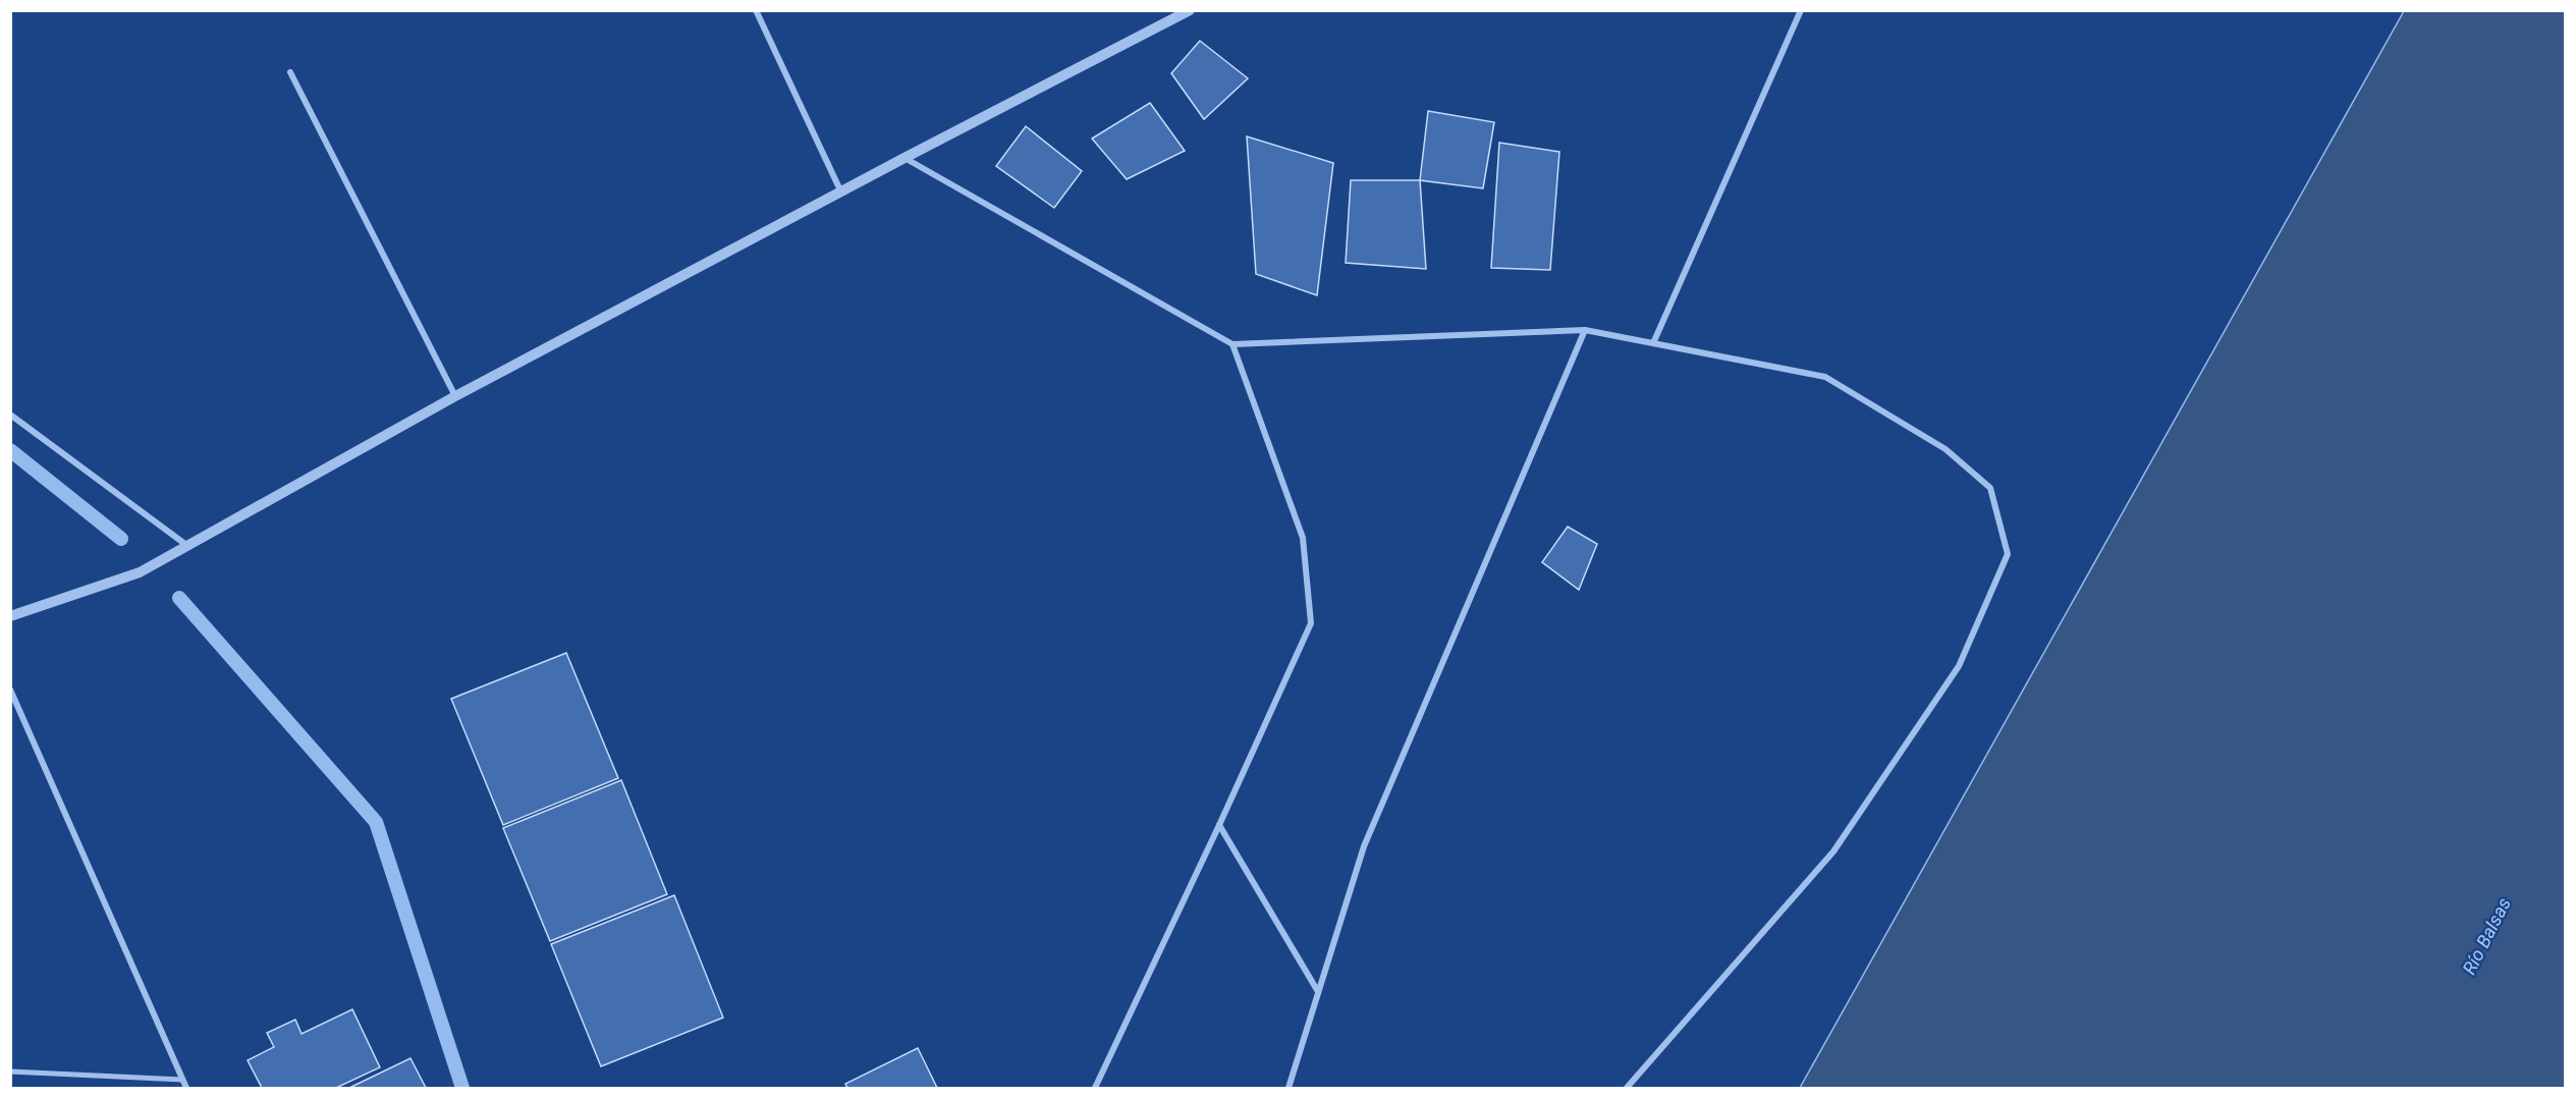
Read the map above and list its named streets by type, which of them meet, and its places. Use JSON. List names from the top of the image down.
{
  "water": ["Río Balsas"]
}
